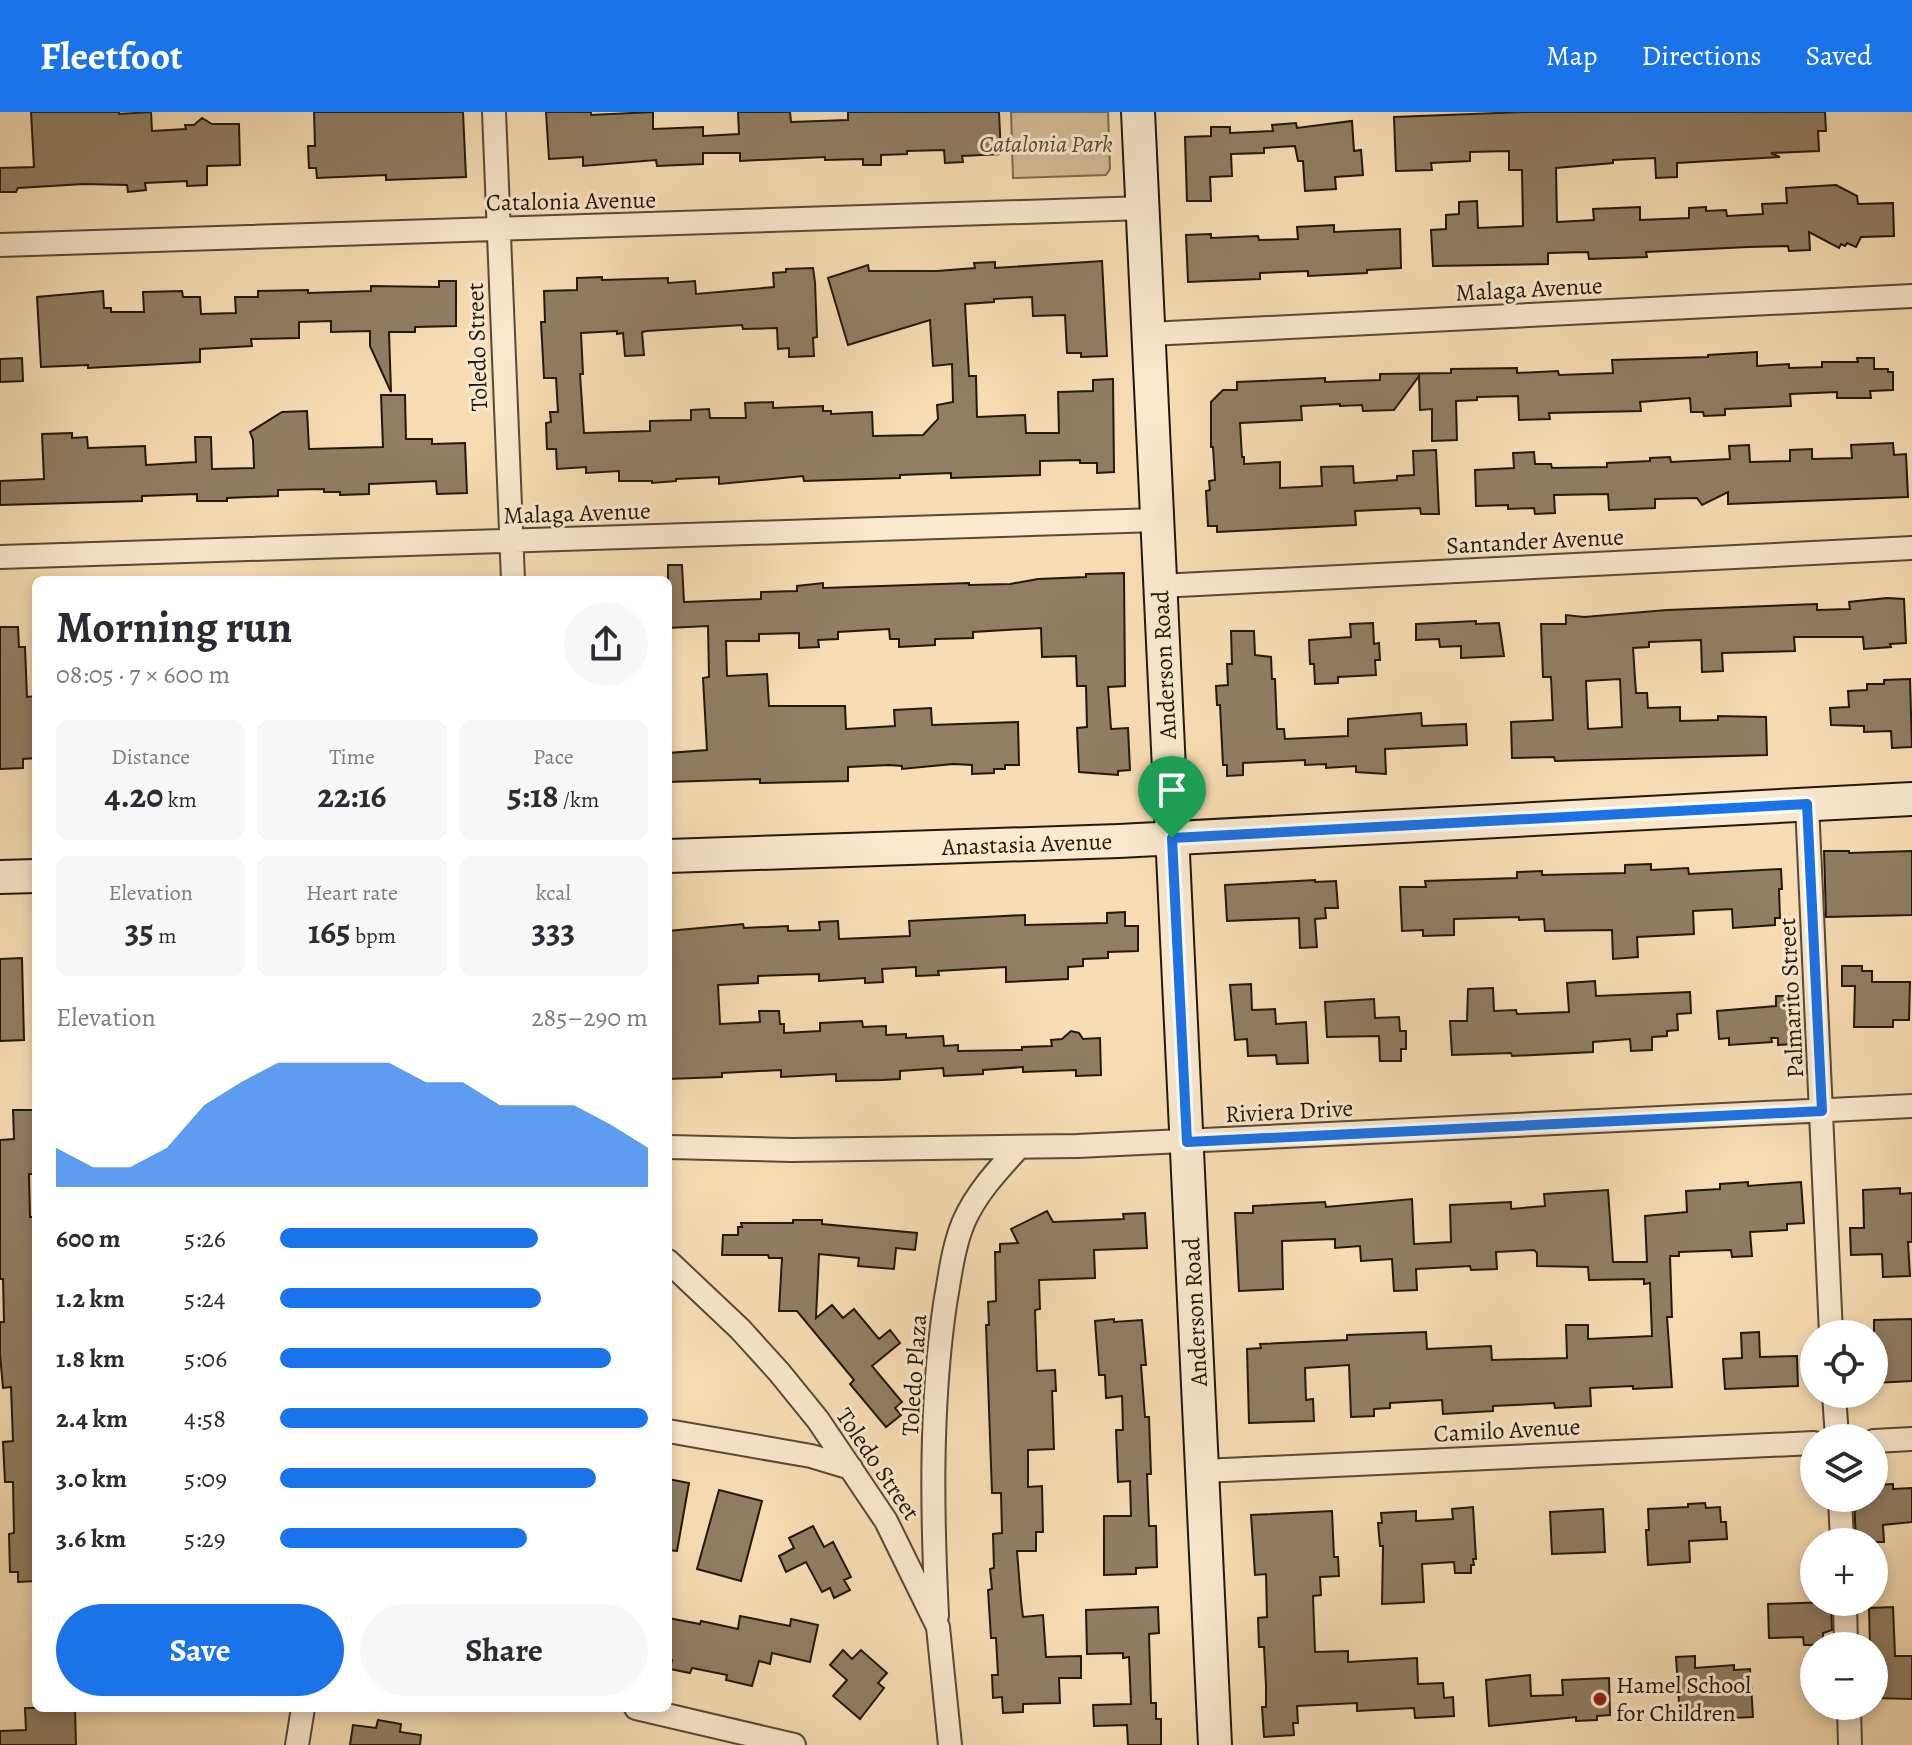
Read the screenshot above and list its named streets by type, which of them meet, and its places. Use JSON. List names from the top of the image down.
{
  "streets": {
    "street": [
      "Catalonia Avenue",
      "Malaga Avenue",
      "Toledo Street",
      "Santander Avenue",
      "Anderson Road",
      "Anastasia Avenue",
      "Palmarito Street",
      "Riviera Drive",
      "Toledo Plaza",
      "Camilo Avenue"
    ]
  },
  "crossings": [
    ["Catalonia Avenue", "Toledo Street"],
    ["Catalonia Avenue", "Anderson Road"],
    ["Malaga Avenue", "Toledo Street"],
    ["Malaga Avenue", "Anderson Road"],
    ["Toledo Street", "Toledo Plaza"],
    ["Santander Avenue", "Anderson Road"],
    ["Anderson Road", "Anastasia Avenue"],
    ["Anderson Road", "Riviera Drive"],
    ["Anderson Road", "Camilo Avenue"],
    ["Anastasia Avenue", "Palmarito Street"],
    ["Palmarito Street", "Riviera Drive"],
    ["Riviera Drive", "Toledo Plaza"]
  ],
  "parks": ["Catalonia Park"],
  "places": ["Hamel School for Children"],
  "page": {
    "header": "Fleetfoot",
    "nav": ["Map", "Directions", "Saved"],
    "heading": ["Morning run", "08:05 · 7 × 600 m"],
    "stats": [
      ["Distance", "4.20 km"],
      ["Time", "22:16"],
      ["Pace", "5:18 /km"],
      ["Elevation", "35 m"],
      ["Heart rate", "165 bpm"],
      ["kcal", "333"]
    ],
    "chart": ["Elevation", "285–290 m"],
    "list": [
      {
        "name": "600 m",
        "note": "5:26"
      },
      {
        "name": "1.2 km",
        "note": "5:24"
      },
      {
        "name": "1.8 km",
        "note": "5:06"
      },
      {
        "name": "2.4 km",
        "note": "4:58"
      },
      {
        "name": "3.0 km",
        "note": "5:09"
      },
      {
        "name": "3.6 km",
        "note": "5:29"
      }
    ],
    "map_buttons": ["+", "−"],
    "buttons": ["Save", "Share"]
  }
}
